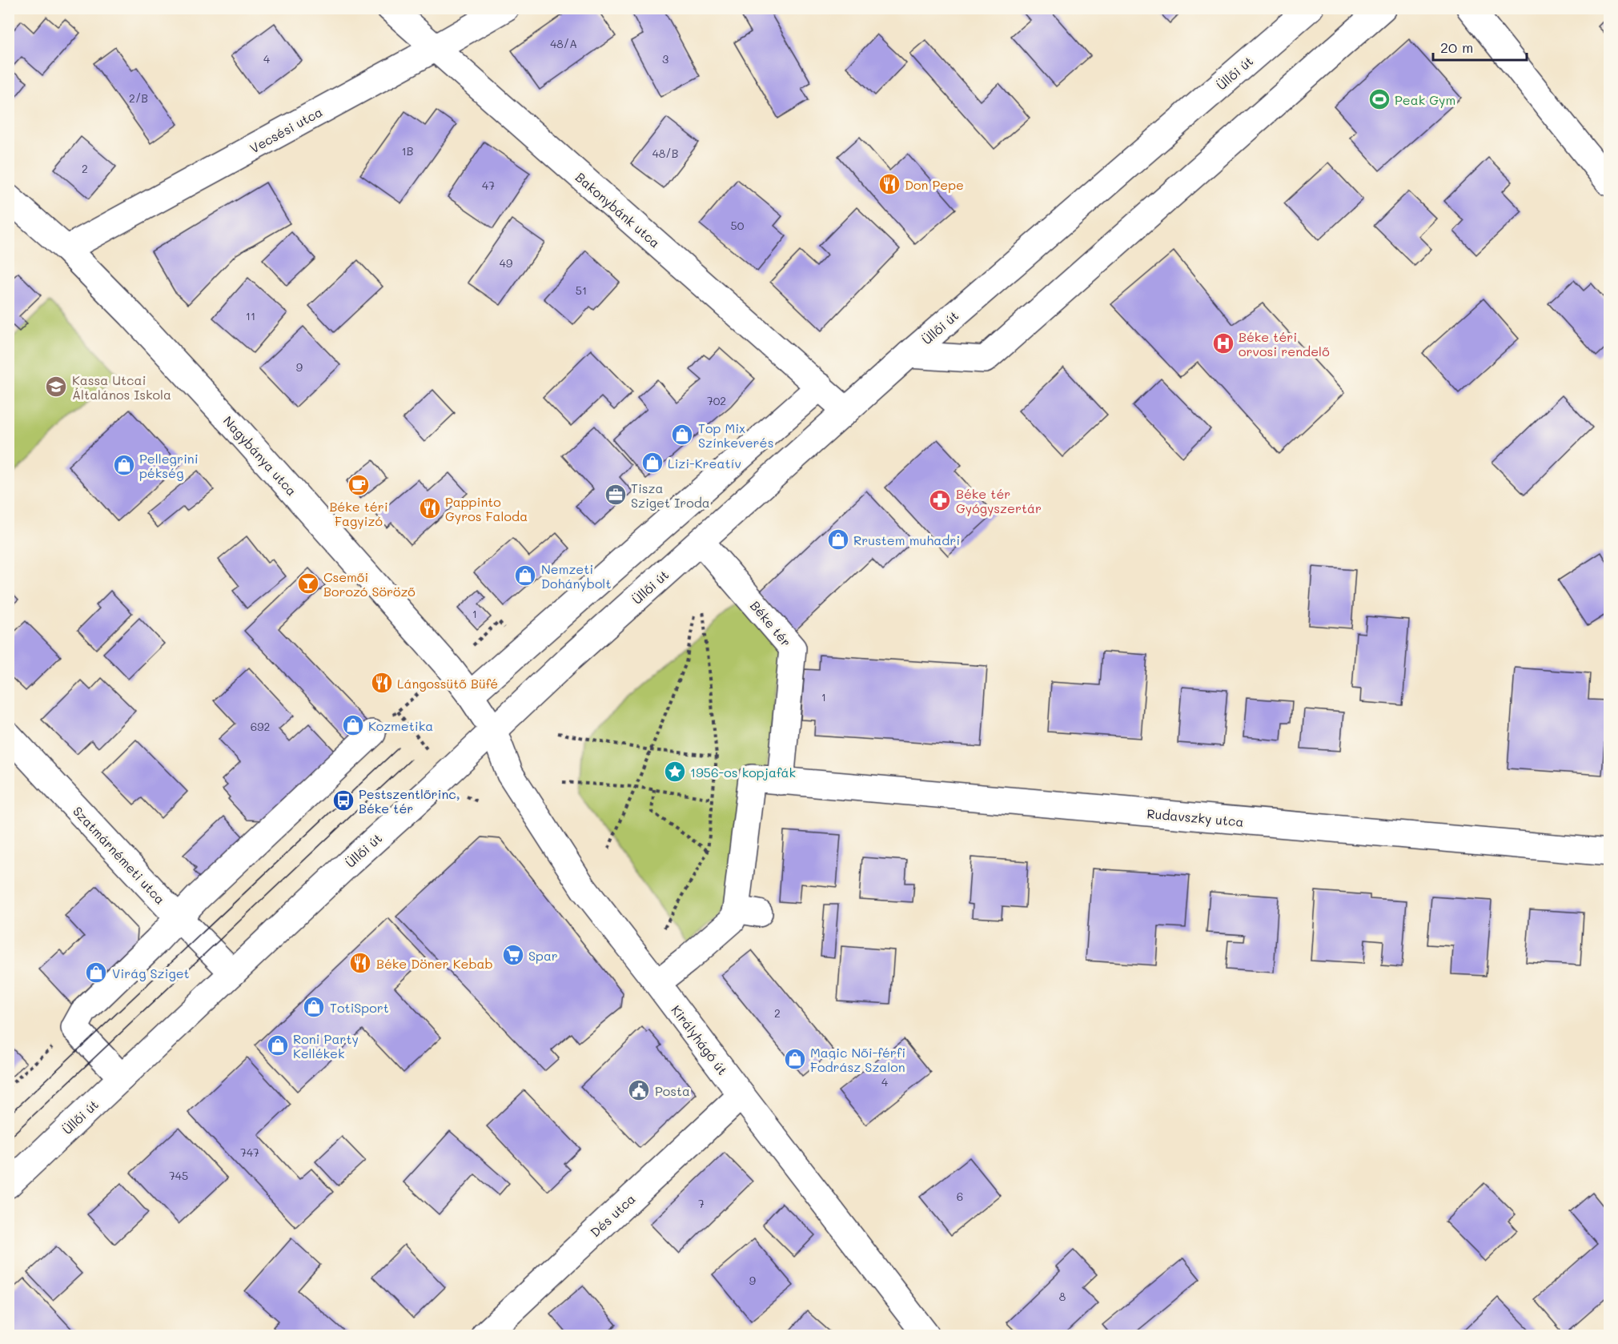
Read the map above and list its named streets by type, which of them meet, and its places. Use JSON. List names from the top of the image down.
{
  "streets": {
    "street": [
      "Üllői út",
      "Vecsési utca",
      "Bakonybánk utca",
      "Nagybánya utca",
      "Béke tér",
      "Rudavszky utca",
      "Szatmárnémeti utca",
      "Királyhágó út",
      "Dés utca"
    ]
  },
  "crossings": [
    ["Üllői út", "Bakonybánk utca"],
    ["Üllői út", "Nagybánya utca"],
    ["Üllői út", "Béke tér"],
    ["Üllői út", "Szatmárnémeti utca"],
    ["Üllői út", "Királyhágó út"],
    ["Vecsési utca", "Bakonybánk utca"],
    ["Vecsési utca", "Nagybánya utca"],
    ["Nagybánya utca", "Királyhágó út"],
    ["Béke tér", "Rudavszky utca"],
    ["Királyhágó út", "Dés utca"]
  ],
  "places": {
    "sports": ["Peak Gym"],
    "restaurant": [
      "Don Pepe",
      "Pappinto Gyros Faloda",
      "Lángossütő Büfé",
      "Béke Döner Kebab"
    ],
    "hospital": ["Béke téri orvosi rendelő"],
    "school or university": ["Kassa Utcai Általános Iskola"],
    "shop": [
      "Top Mix Színkeverés",
      "Lizi-Kreatív",
      "Pellegrini pékség",
      "Rrustem muhadri",
      "Nemzeti Dohánybolt",
      "Kozmetika",
      "Virág Sziget",
      "TotiSport",
      "Roni Party Kellékek",
      "Magic Női-férfi Fodrász Szalon"
    ],
    "cafe": ["Béke téri Fagyizó"],
    "office": ["Tisza Sziget Iroda"],
    "pharmacy": ["Béke tér Gyógyszertár"],
    "bar": ["Csemői Borozó Söröző"],
    "place": ["1956-os kopjafák"],
    "bus stop": ["Pestszentlőrinc, Béke tér"],
    "supermarket": ["Spar"],
    "public building": ["Posta"]
  },
  "house_numbers": [
    "48/A",
    "4",
    "3",
    "2/B",
    "1B",
    "48/B",
    "2",
    "47",
    "50",
    "49",
    "51",
    "11",
    "9",
    "702",
    "1",
    "1",
    "692",
    "2",
    "4",
    "747",
    "745",
    "6",
    "7",
    "9",
    "8"
  ],
  "scale_bar": "20 m"
}
